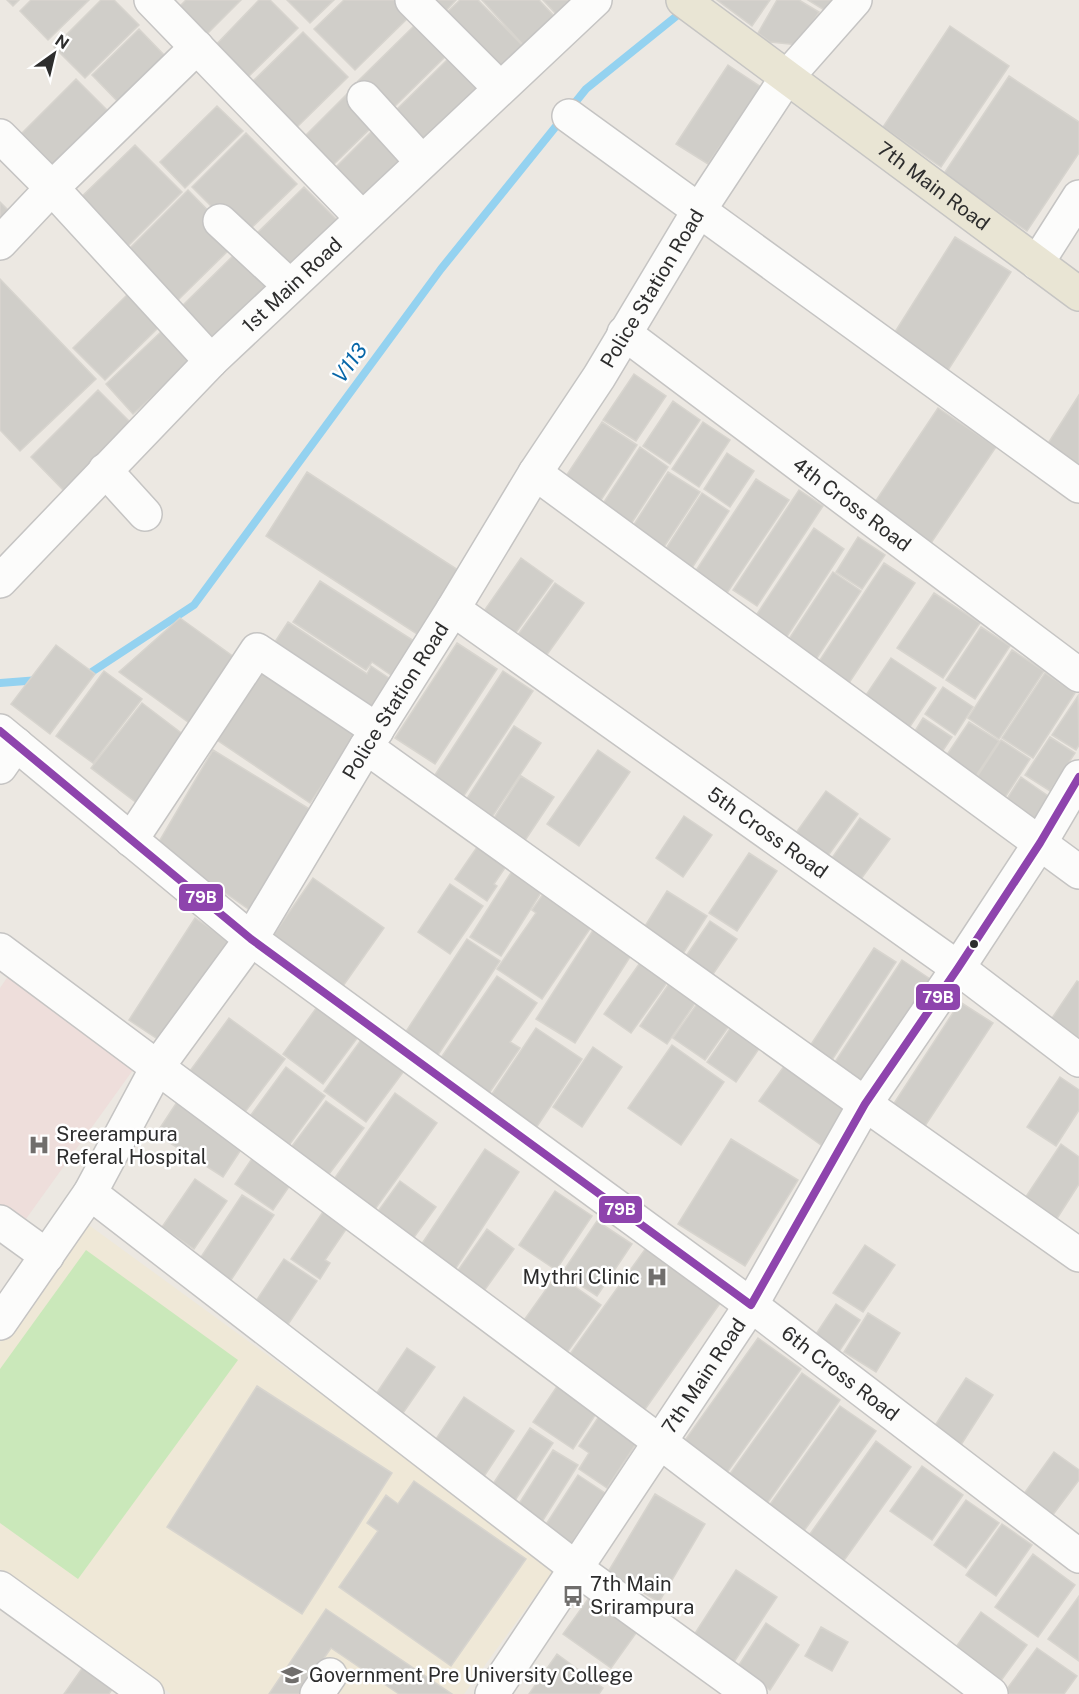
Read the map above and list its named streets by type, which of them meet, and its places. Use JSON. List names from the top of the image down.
{
  "streets": {
    "main road": ["7th Main Road"],
    "street": [
      "1st Main Road",
      "Police Station Road",
      "4th Cross Road",
      "5th Cross Road",
      "6th Cross Road"
    ]
  },
  "crossings": [
    ["7th Main Road", "Police Station Road"],
    ["7th Main Road", "5th Cross Road"],
    ["7th Main Road", "6th Cross Road"],
    ["Police Station Road", "4th Cross Road"],
    ["Police Station Road", "5th Cross Road"],
    ["Police Station Road", "6th Cross Road"]
  ],
  "water": ["V113"],
  "places": {
    "hospital": ["Sreerampura Referal Hospital", "Mythri Clinic"],
    "bus stop": ["7th Main Srirampura"],
    "school or university": ["Government Pre University College"]
  },
  "lines": ["transit line 79B"],
  "north": "top right"
}
